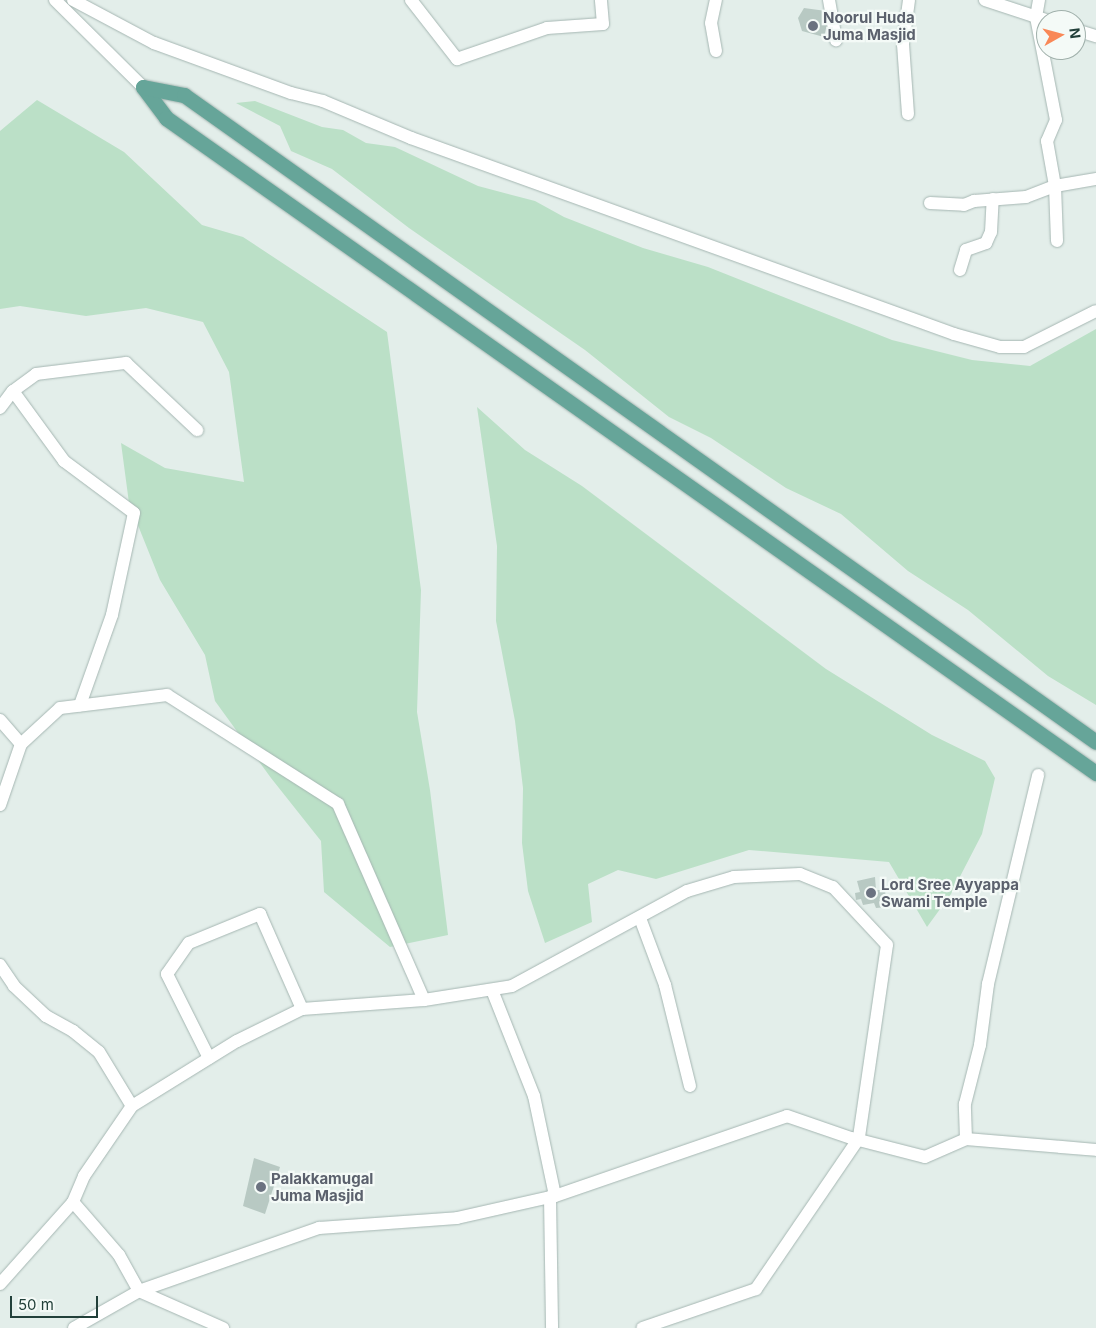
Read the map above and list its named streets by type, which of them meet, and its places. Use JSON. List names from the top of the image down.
{
  "places": ["Noorul Huda Juma Masjid", "Lord Sree Ayyappa Swami Temple", "Palakkamugal Juma Masjid"],
  "scale_bar": "50 m",
  "north": "right"
}
